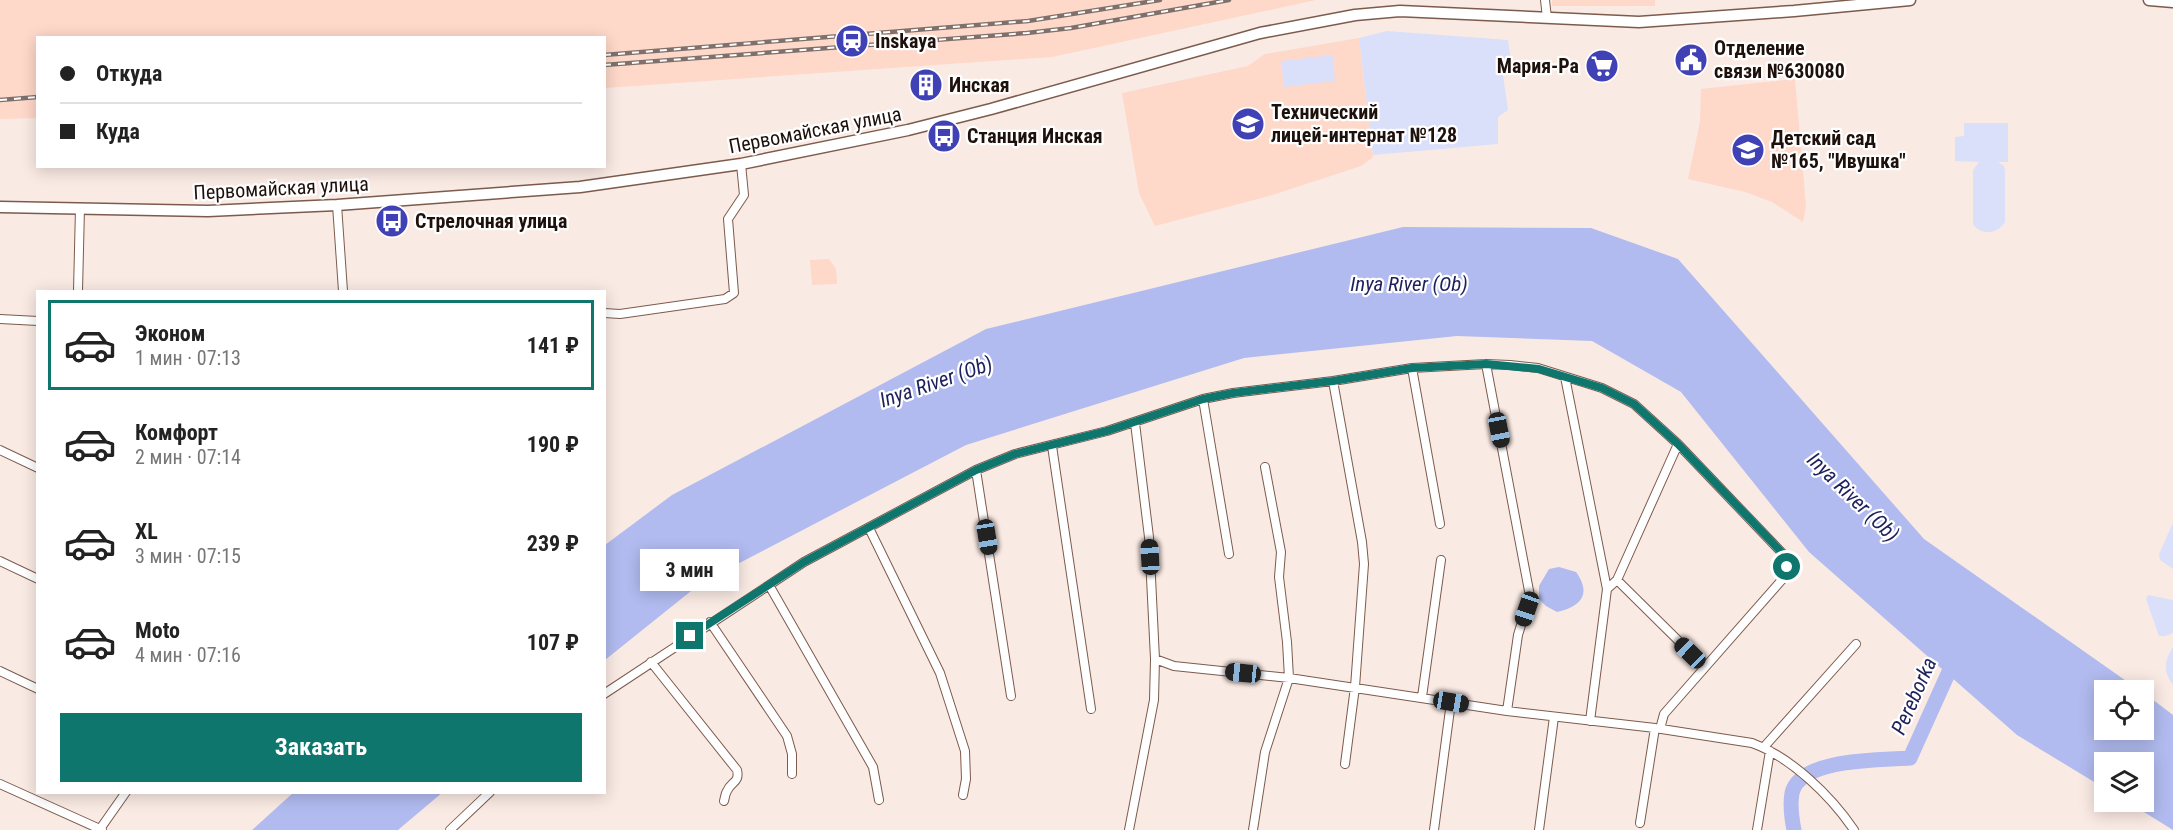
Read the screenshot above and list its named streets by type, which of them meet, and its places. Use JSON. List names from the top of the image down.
{
  "streets": {
    "main road": ["Первомайская улица"]
  },
  "water": ["Inya River (Ob)", "Pereborka"],
  "places": {
    "station": ["Inskaya"],
    "public building": ["Отделение связи №630080"],
    "supermarket": ["Мария-Ра"],
    "building": ["Инская"],
    "school or university": ["Технический лицей-интернат №128", "Детский сад №165, \"Ивушка\""],
    "bus stop": ["Станция Инская", "Стрелочная улица"]
  },
  "page": {
    "banner": ["Откуда", "Куда"],
    "list": [
      {
        "name": "Эконом",
        "note": "1 мин · 07:13",
        "value": "141 ₽"
      },
      {
        "name": "Комфорт",
        "note": "2 мин · 07:14",
        "value": "190 ₽"
      },
      {
        "name": "XL",
        "note": "3 мин · 07:15",
        "value": "239 ₽"
      },
      {
        "name": "Moto",
        "note": "4 мин · 07:16",
        "value": "107 ₽"
      }
    ],
    "bubble": "3 мин",
    "buttons": "Заказать"
  }
}
